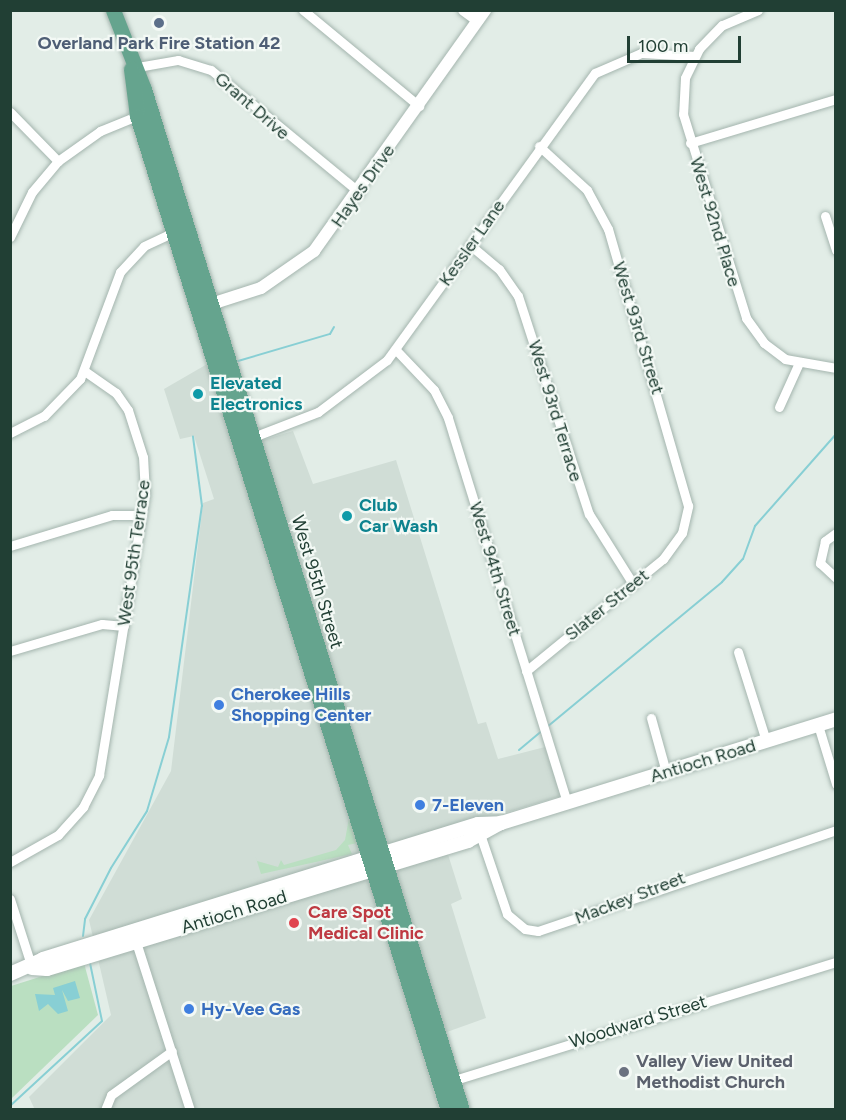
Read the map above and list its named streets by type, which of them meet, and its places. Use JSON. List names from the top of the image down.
{
  "streets": {
    "main road": ["West 95th Street", "Antioch Road"],
    "street": [
      "Grant Drive",
      "Hayes Drive",
      "West 92nd Place",
      "Kessler Lane",
      "West 93rd Street",
      "West 93rd Terrace",
      "West 95th Terrace",
      "West 94th Street",
      "Slater Street",
      "Mackey Street",
      "Woodward Street"
    ]
  },
  "crossings": [
    ["Grant Drive", "Hayes Drive"],
    ["Grant Drive", "West 95th Street"],
    ["Hayes Drive", "West 95th Street"],
    ["West 92nd Place", "Kessler Lane"],
    ["Kessler Lane", "West 93rd Street"],
    ["Kessler Lane", "West 93rd Terrace"],
    ["Kessler Lane", "West 94th Street"],
    ["Kessler Lane", "West 95th Street"],
    ["West 93rd Street", "Slater Street"],
    ["West 93rd Terrace", "Slater Street"],
    ["West 94th Street", "Slater Street"],
    ["West 94th Street", "Antioch Road"],
    ["West 95th Street", "Antioch Road"],
    ["West 95th Street", "Woodward Street"],
    ["Antioch Road", "Mackey Street"]
  ],
  "places": [
    "Overland Park Fire Station 42",
    "Elevated Electronics",
    "Club Car Wash",
    "Cherokee Hills Shopping Center",
    "7-Eleven",
    "Care Spot Medical Clinic",
    "Hy-Vee Gas",
    "Valley View United Methodist Church"
  ],
  "scale_bar": "100 m"
}
